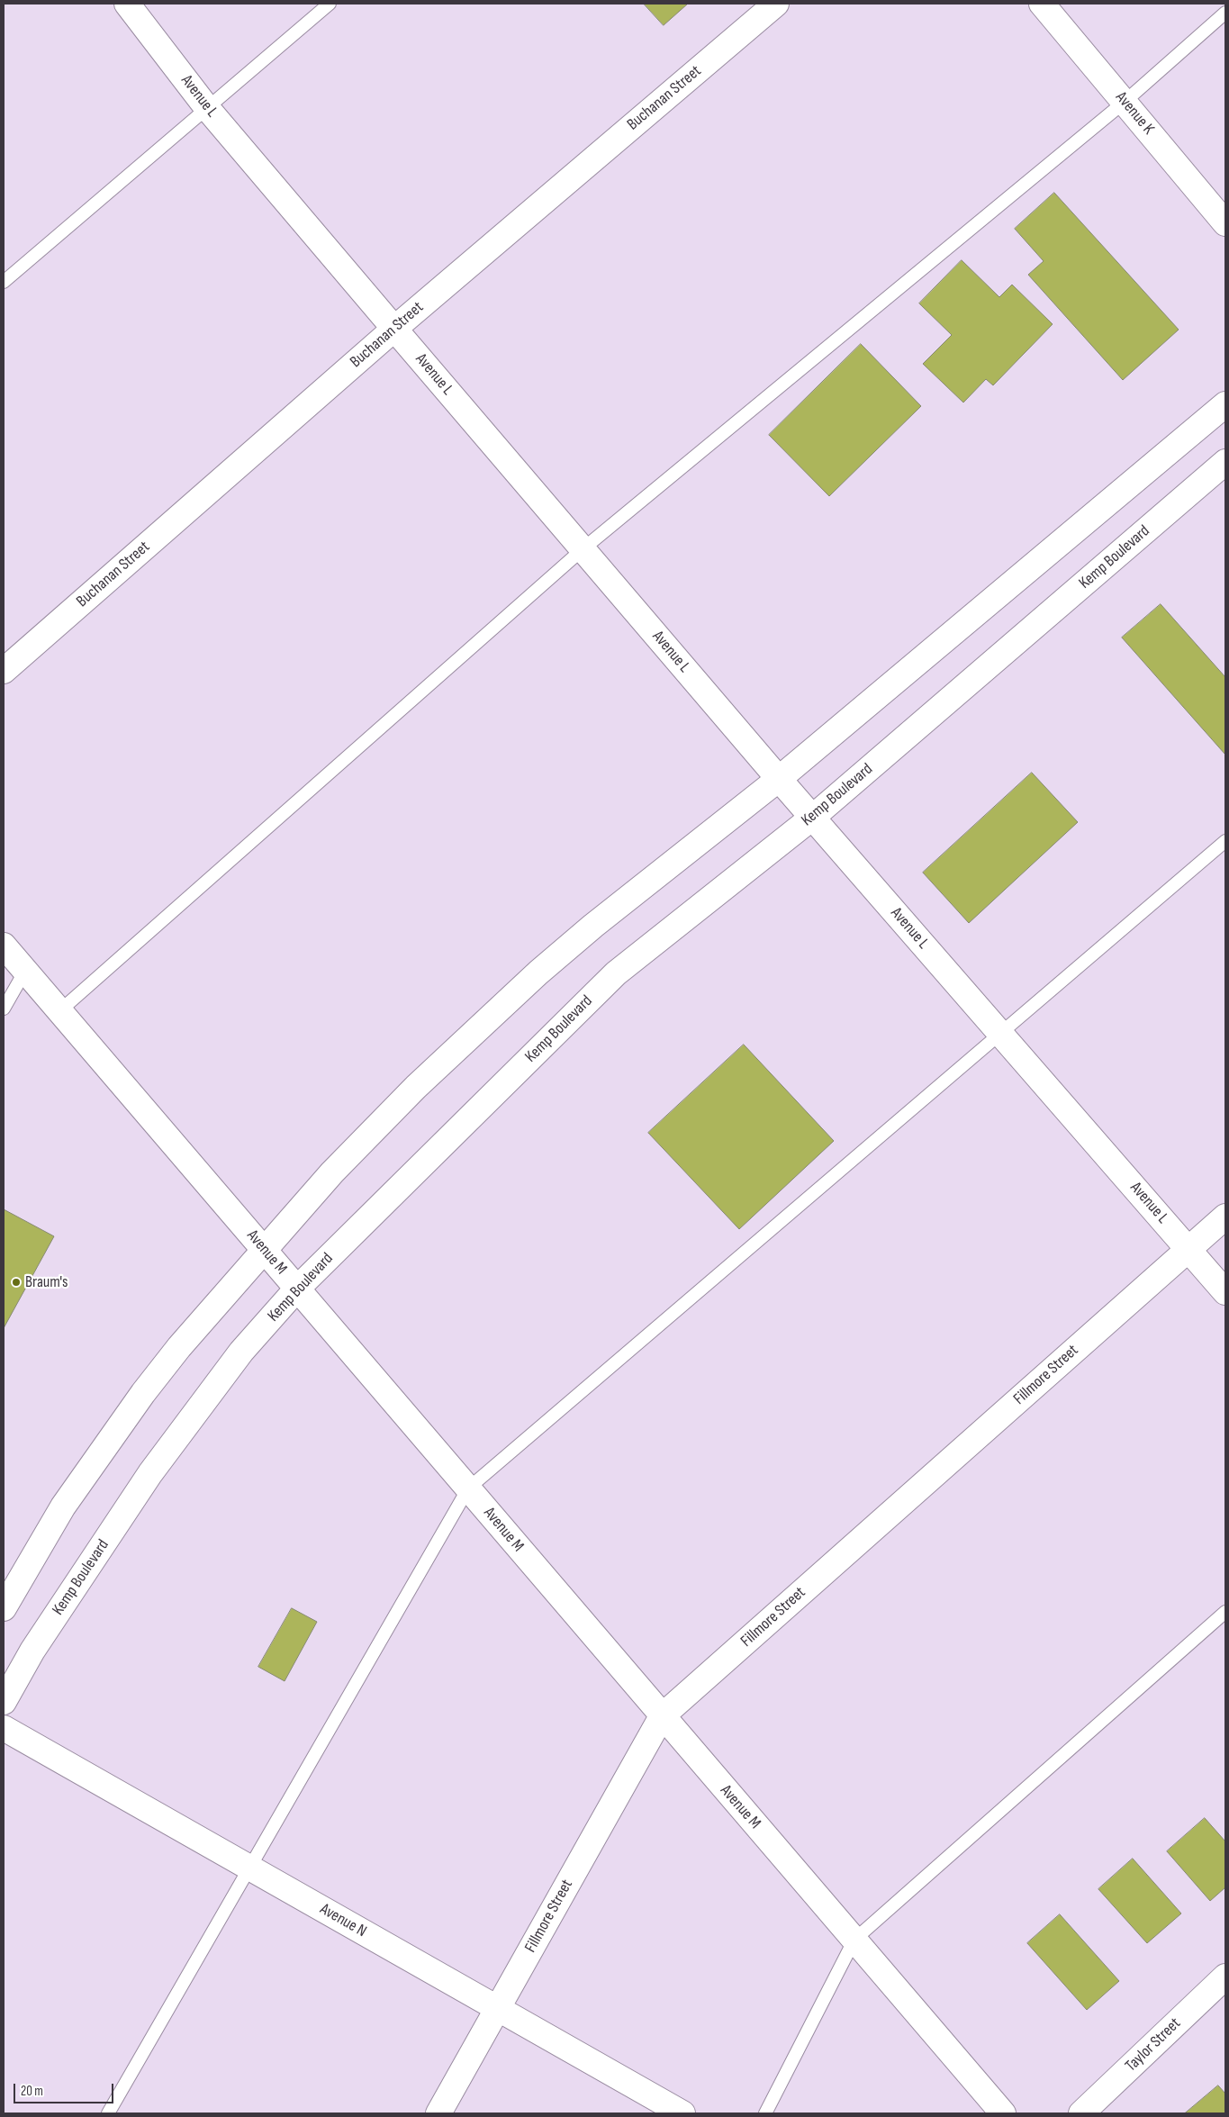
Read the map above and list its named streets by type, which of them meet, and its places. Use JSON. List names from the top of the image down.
{
  "streets": {
    "street": [
      "Avenue L",
      "Buchanan Street",
      "Avenue K",
      "Kemp Boulevard",
      "Avenue M",
      "Fillmore Street",
      "Avenue N",
      "Taylor Street"
    ]
  },
  "crossings": [
    ["Avenue L", "Buchanan Street"],
    ["Avenue L", "Kemp Boulevard"],
    ["Avenue L", "Fillmore Street"],
    ["Kemp Boulevard", "Avenue M"],
    ["Avenue M", "Fillmore Street"],
    ["Fillmore Street", "Avenue N"]
  ],
  "places": ["Braum's"],
  "scale_bar": "20 m"
}
